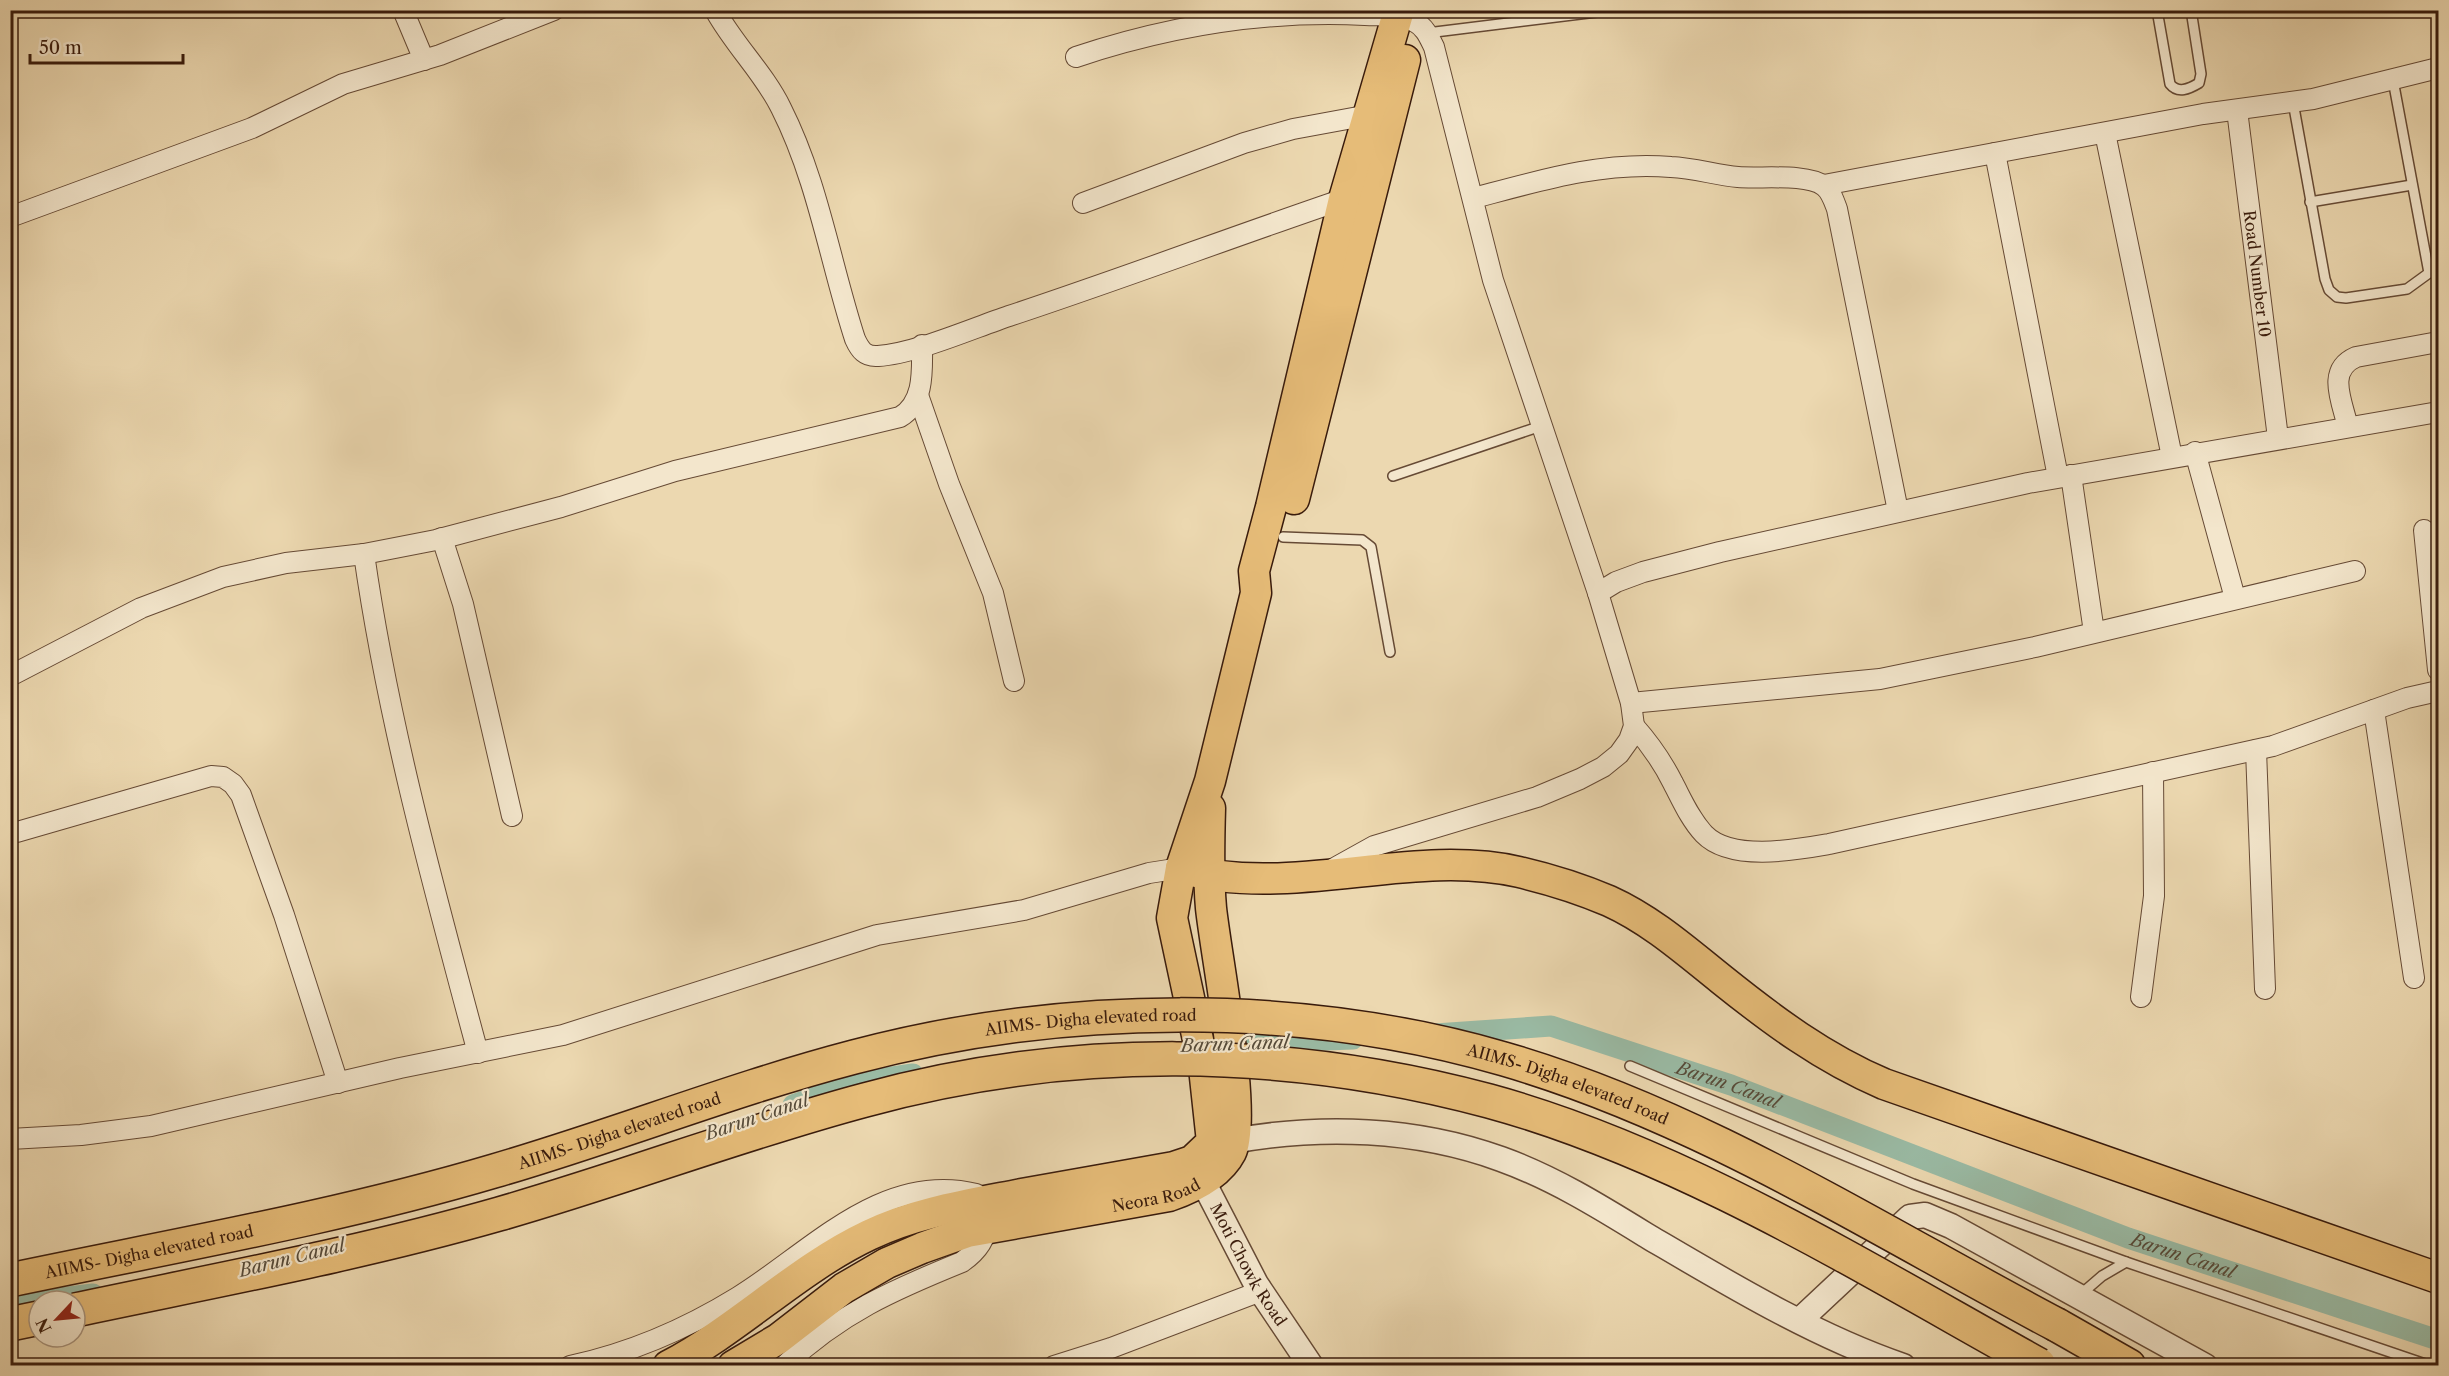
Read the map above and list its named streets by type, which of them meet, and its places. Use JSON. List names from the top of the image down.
{
  "streets": {
    "highway": ["AIIMS- Digha elevated road"],
    "main road": ["Neora Road"],
    "street": ["Road Number 10", "Moti Chowk Road"]
  },
  "crossings": [
    ["Neora Road", "Moti Chowk Road"]
  ],
  "water": ["Barun Canal"],
  "scale_bar": "50 m",
  "north": "bottom left"
}
